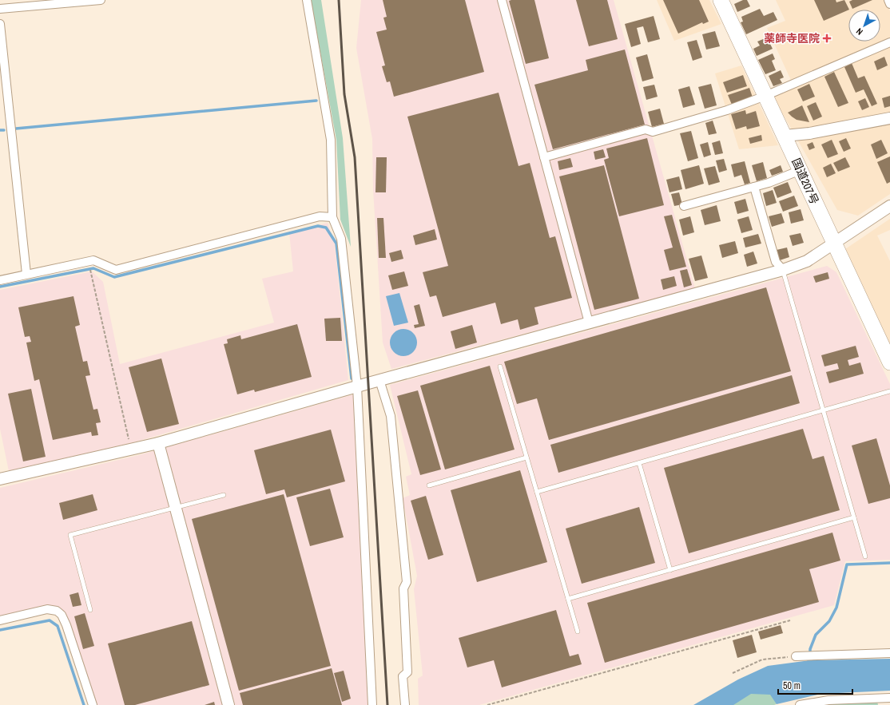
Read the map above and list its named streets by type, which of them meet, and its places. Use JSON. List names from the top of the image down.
{
  "streets": {
    "highway": ["国道207号"]
  },
  "places": {
    "health": ["薬師寺医院"]
  },
  "scale_bar": "50 m",
  "north": "bottom left"
}
